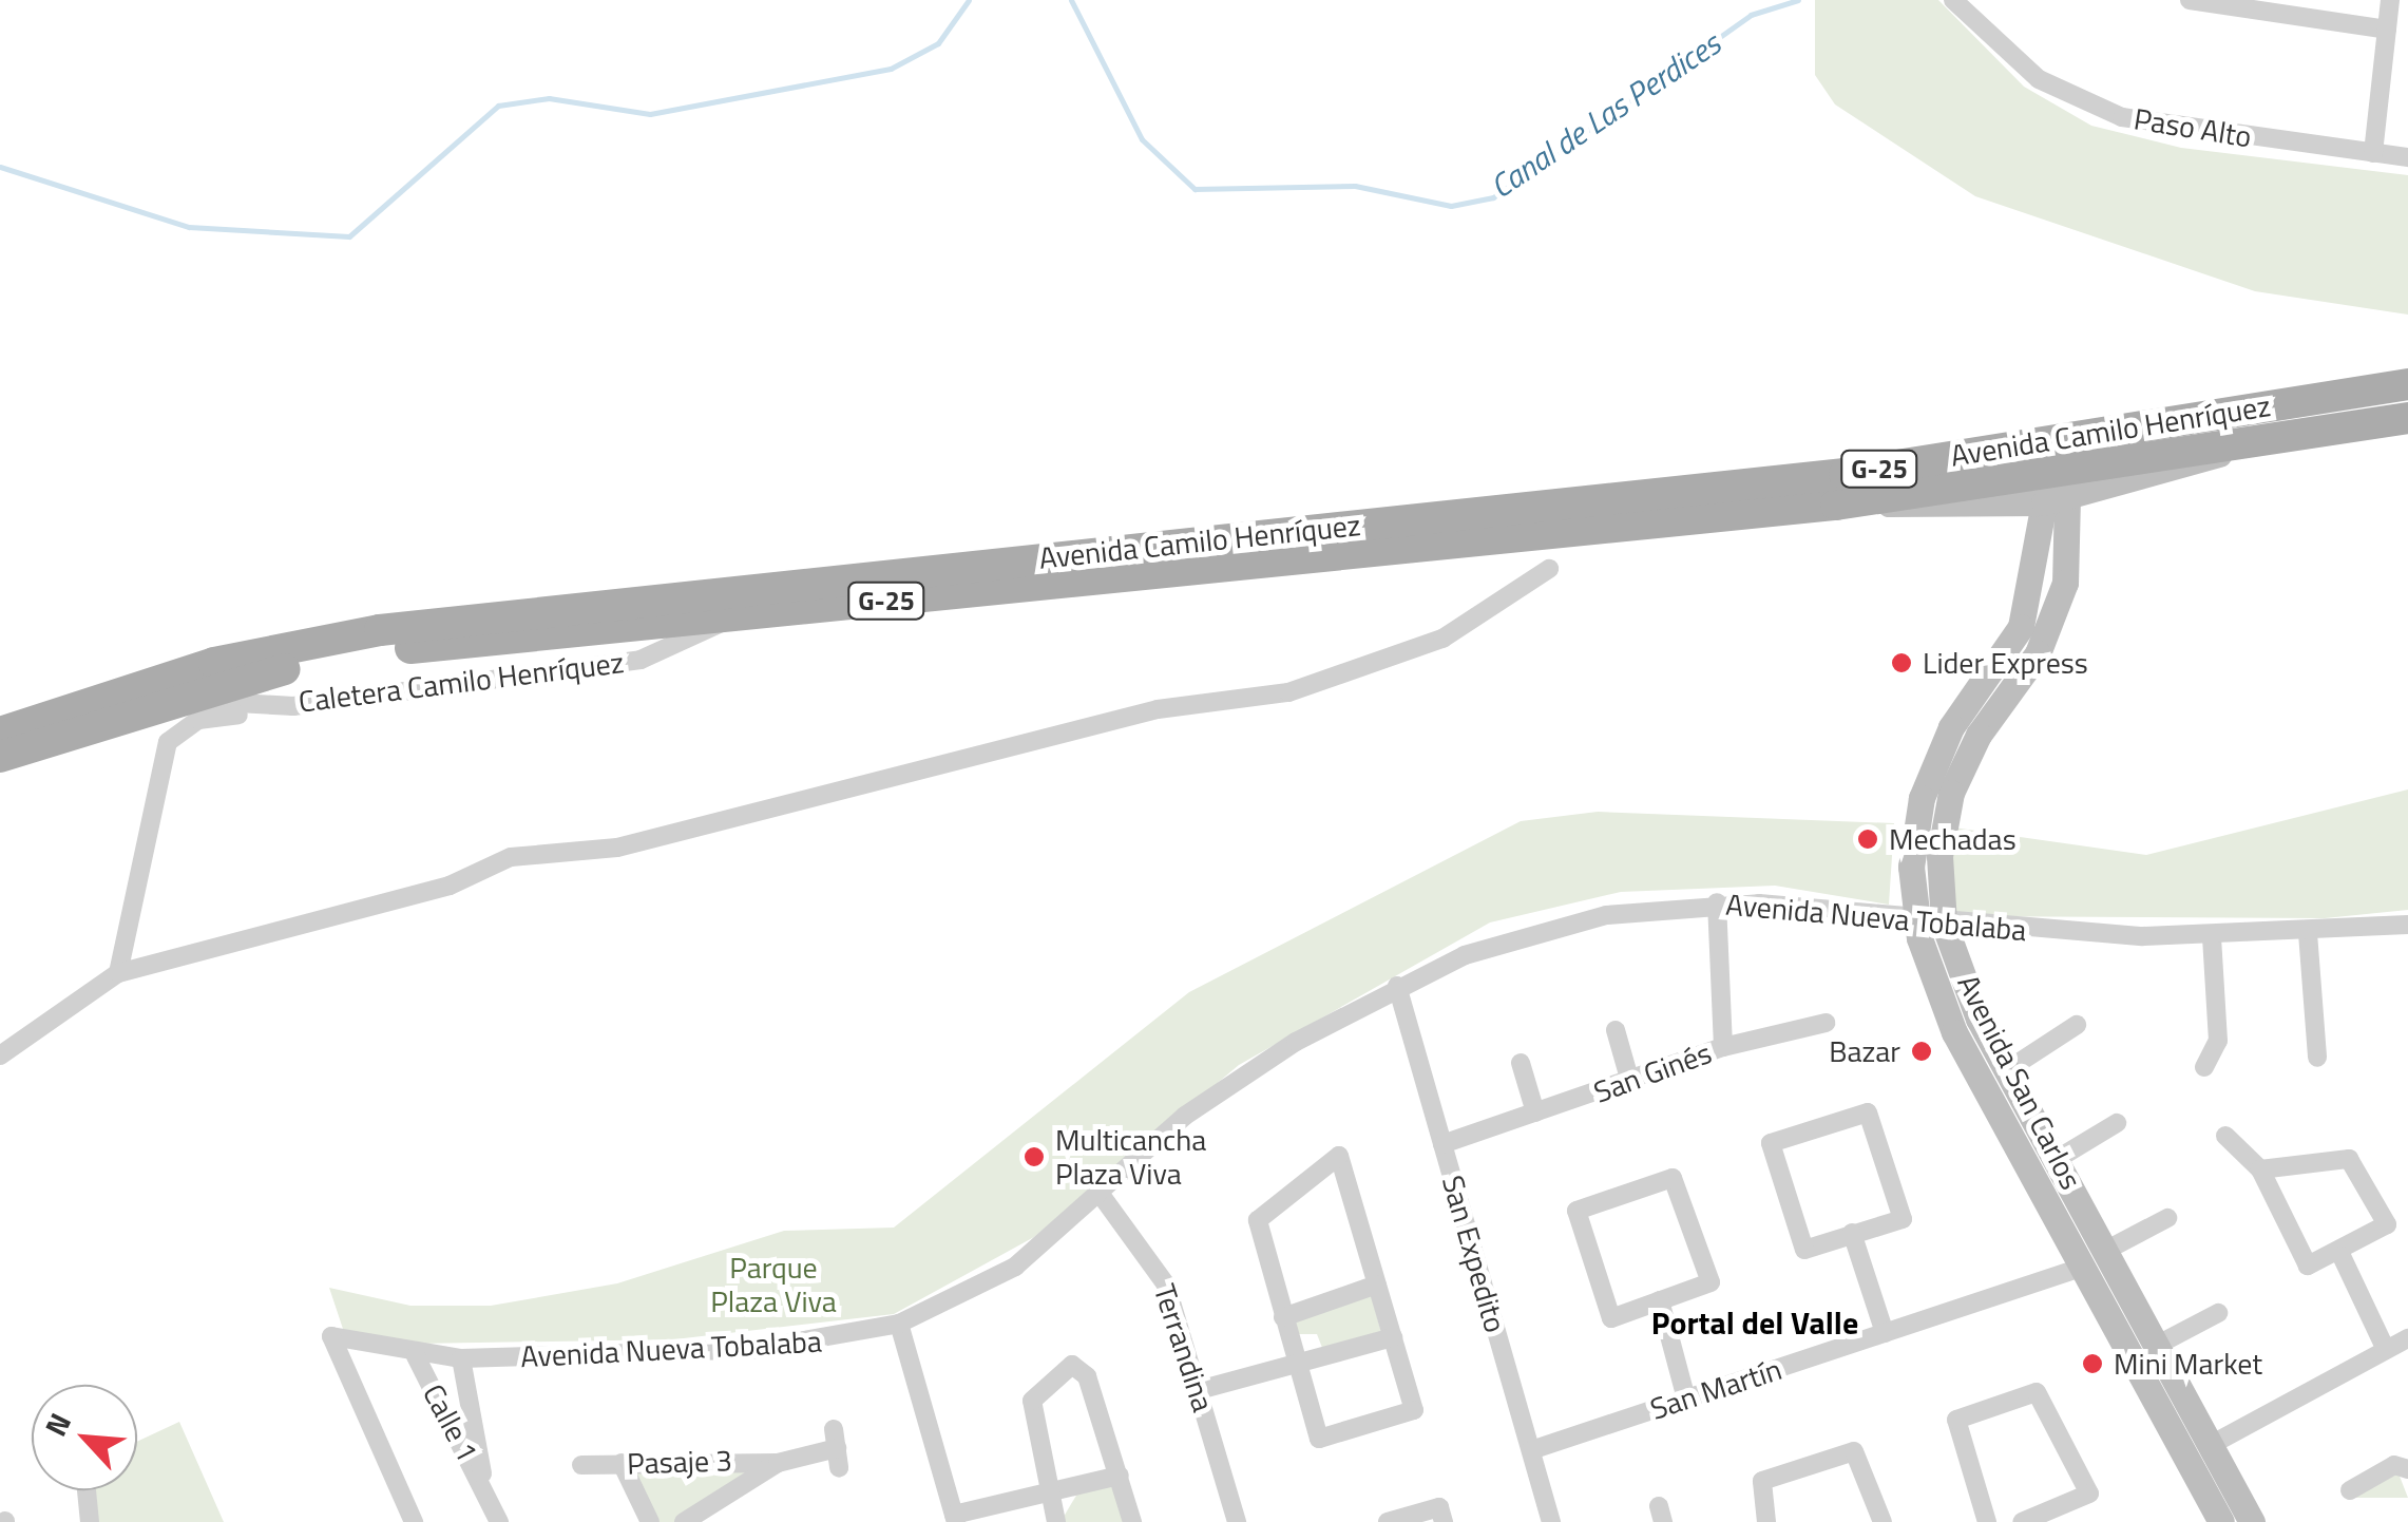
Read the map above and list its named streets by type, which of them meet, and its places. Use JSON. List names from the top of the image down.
{
  "streets": {
    "main road": ["Avenida Camilo Henríquez", "G-25", "Avenida San Carlos"],
    "street": [
      "Paso Alto",
      "Caletera Camilo Henríquez",
      "Avenida Nueva Tobalaba",
      "San Ginés",
      "San Expedito",
      "Terrandina",
      "San Martín",
      "Calle 1",
      "Pasaje 3"
    ]
  },
  "crossings": [
    ["Avenida Camilo Henríquez", "Caletera Camilo Henríquez"],
    ["Avenida Camilo Henríquez", "Avenida San Carlos"],
    ["Avenida Nueva Tobalaba", "San Ginés"],
    ["Avenida Nueva Tobalaba", "Avenida San Carlos"],
    ["Avenida Nueva Tobalaba", "San Expedito"],
    ["Avenida Nueva Tobalaba", "Terrandina"],
    ["Avenida Nueva Tobalaba", "Calle 1"],
    ["San Ginés", "San Expedito"],
    ["Avenida San Carlos", "San Martín"],
    ["San Expedito", "San Martín"]
  ],
  "districts": ["Portal del Valle"],
  "water": ["Canal de Las Perdices"],
  "parks": ["Parque Plaza Viva"],
  "places": [
    "Lider Express",
    "Mechadas",
    "Bazar",
    "Multicancha Plaza Viva",
    "Mini Market"
  ],
  "north": "top left"
}
